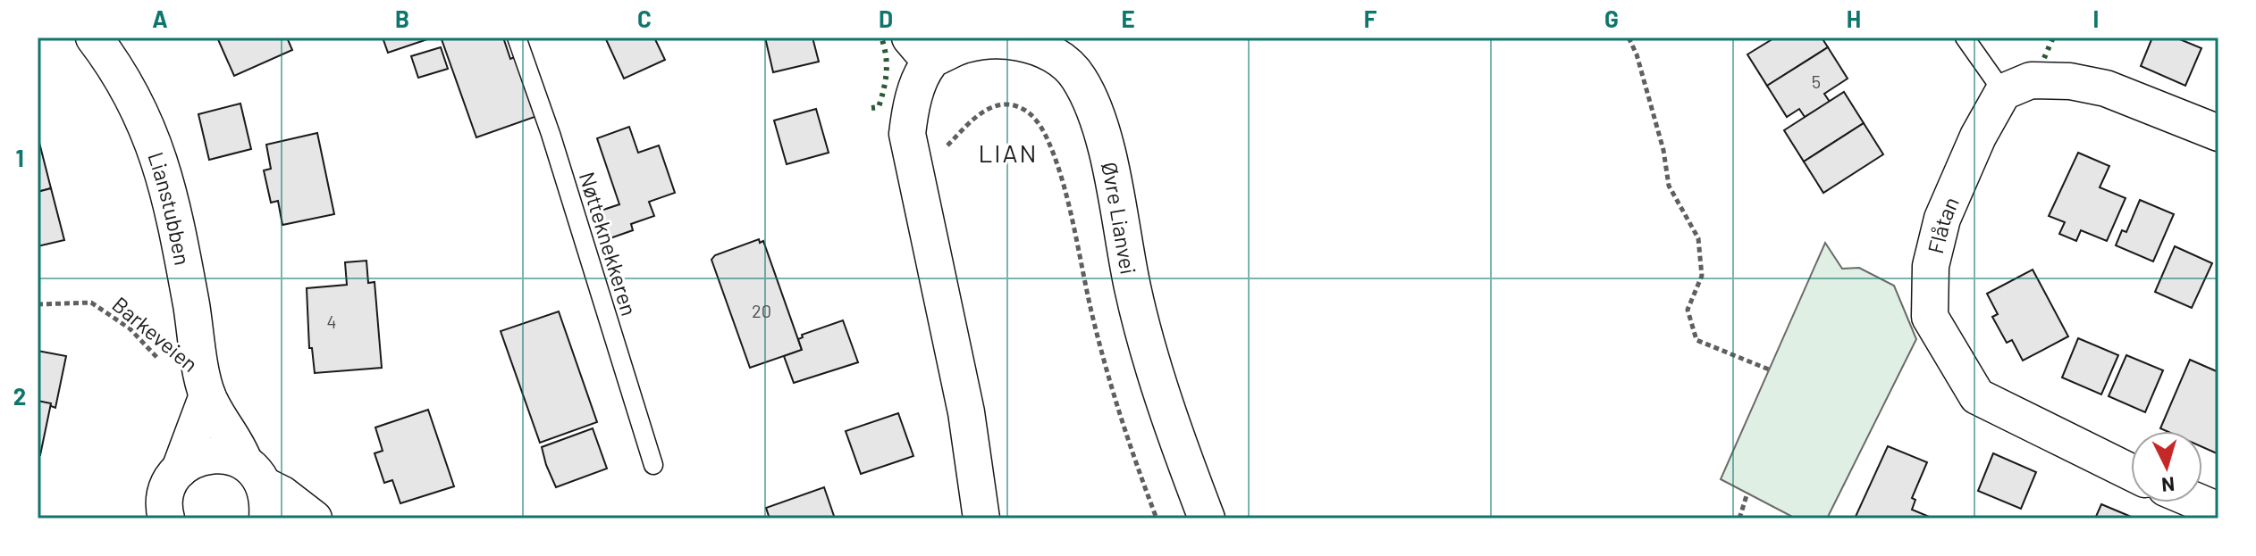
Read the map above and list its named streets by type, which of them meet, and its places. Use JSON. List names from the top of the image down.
{
  "streets": {
    "street": ["Lianstubben", "Øvre Lianvei", "Flåtan"],
    "lane": ["Nøtteknekkeren"],
    "path": ["Barkeveien"]
  },
  "crossings": [
    ["Lianstubben", "Barkeveien"]
  ],
  "districts": ["LIAN"],
  "house_numbers": ["5", "20", "4"],
  "north": "bottom",
  "grid": {
    "columns": [
      "A",
      "B",
      "C",
      "D",
      "E",
      "F",
      "G",
      "H",
      "I"
    ],
    "rows": ["1", "2"]
  }
}
